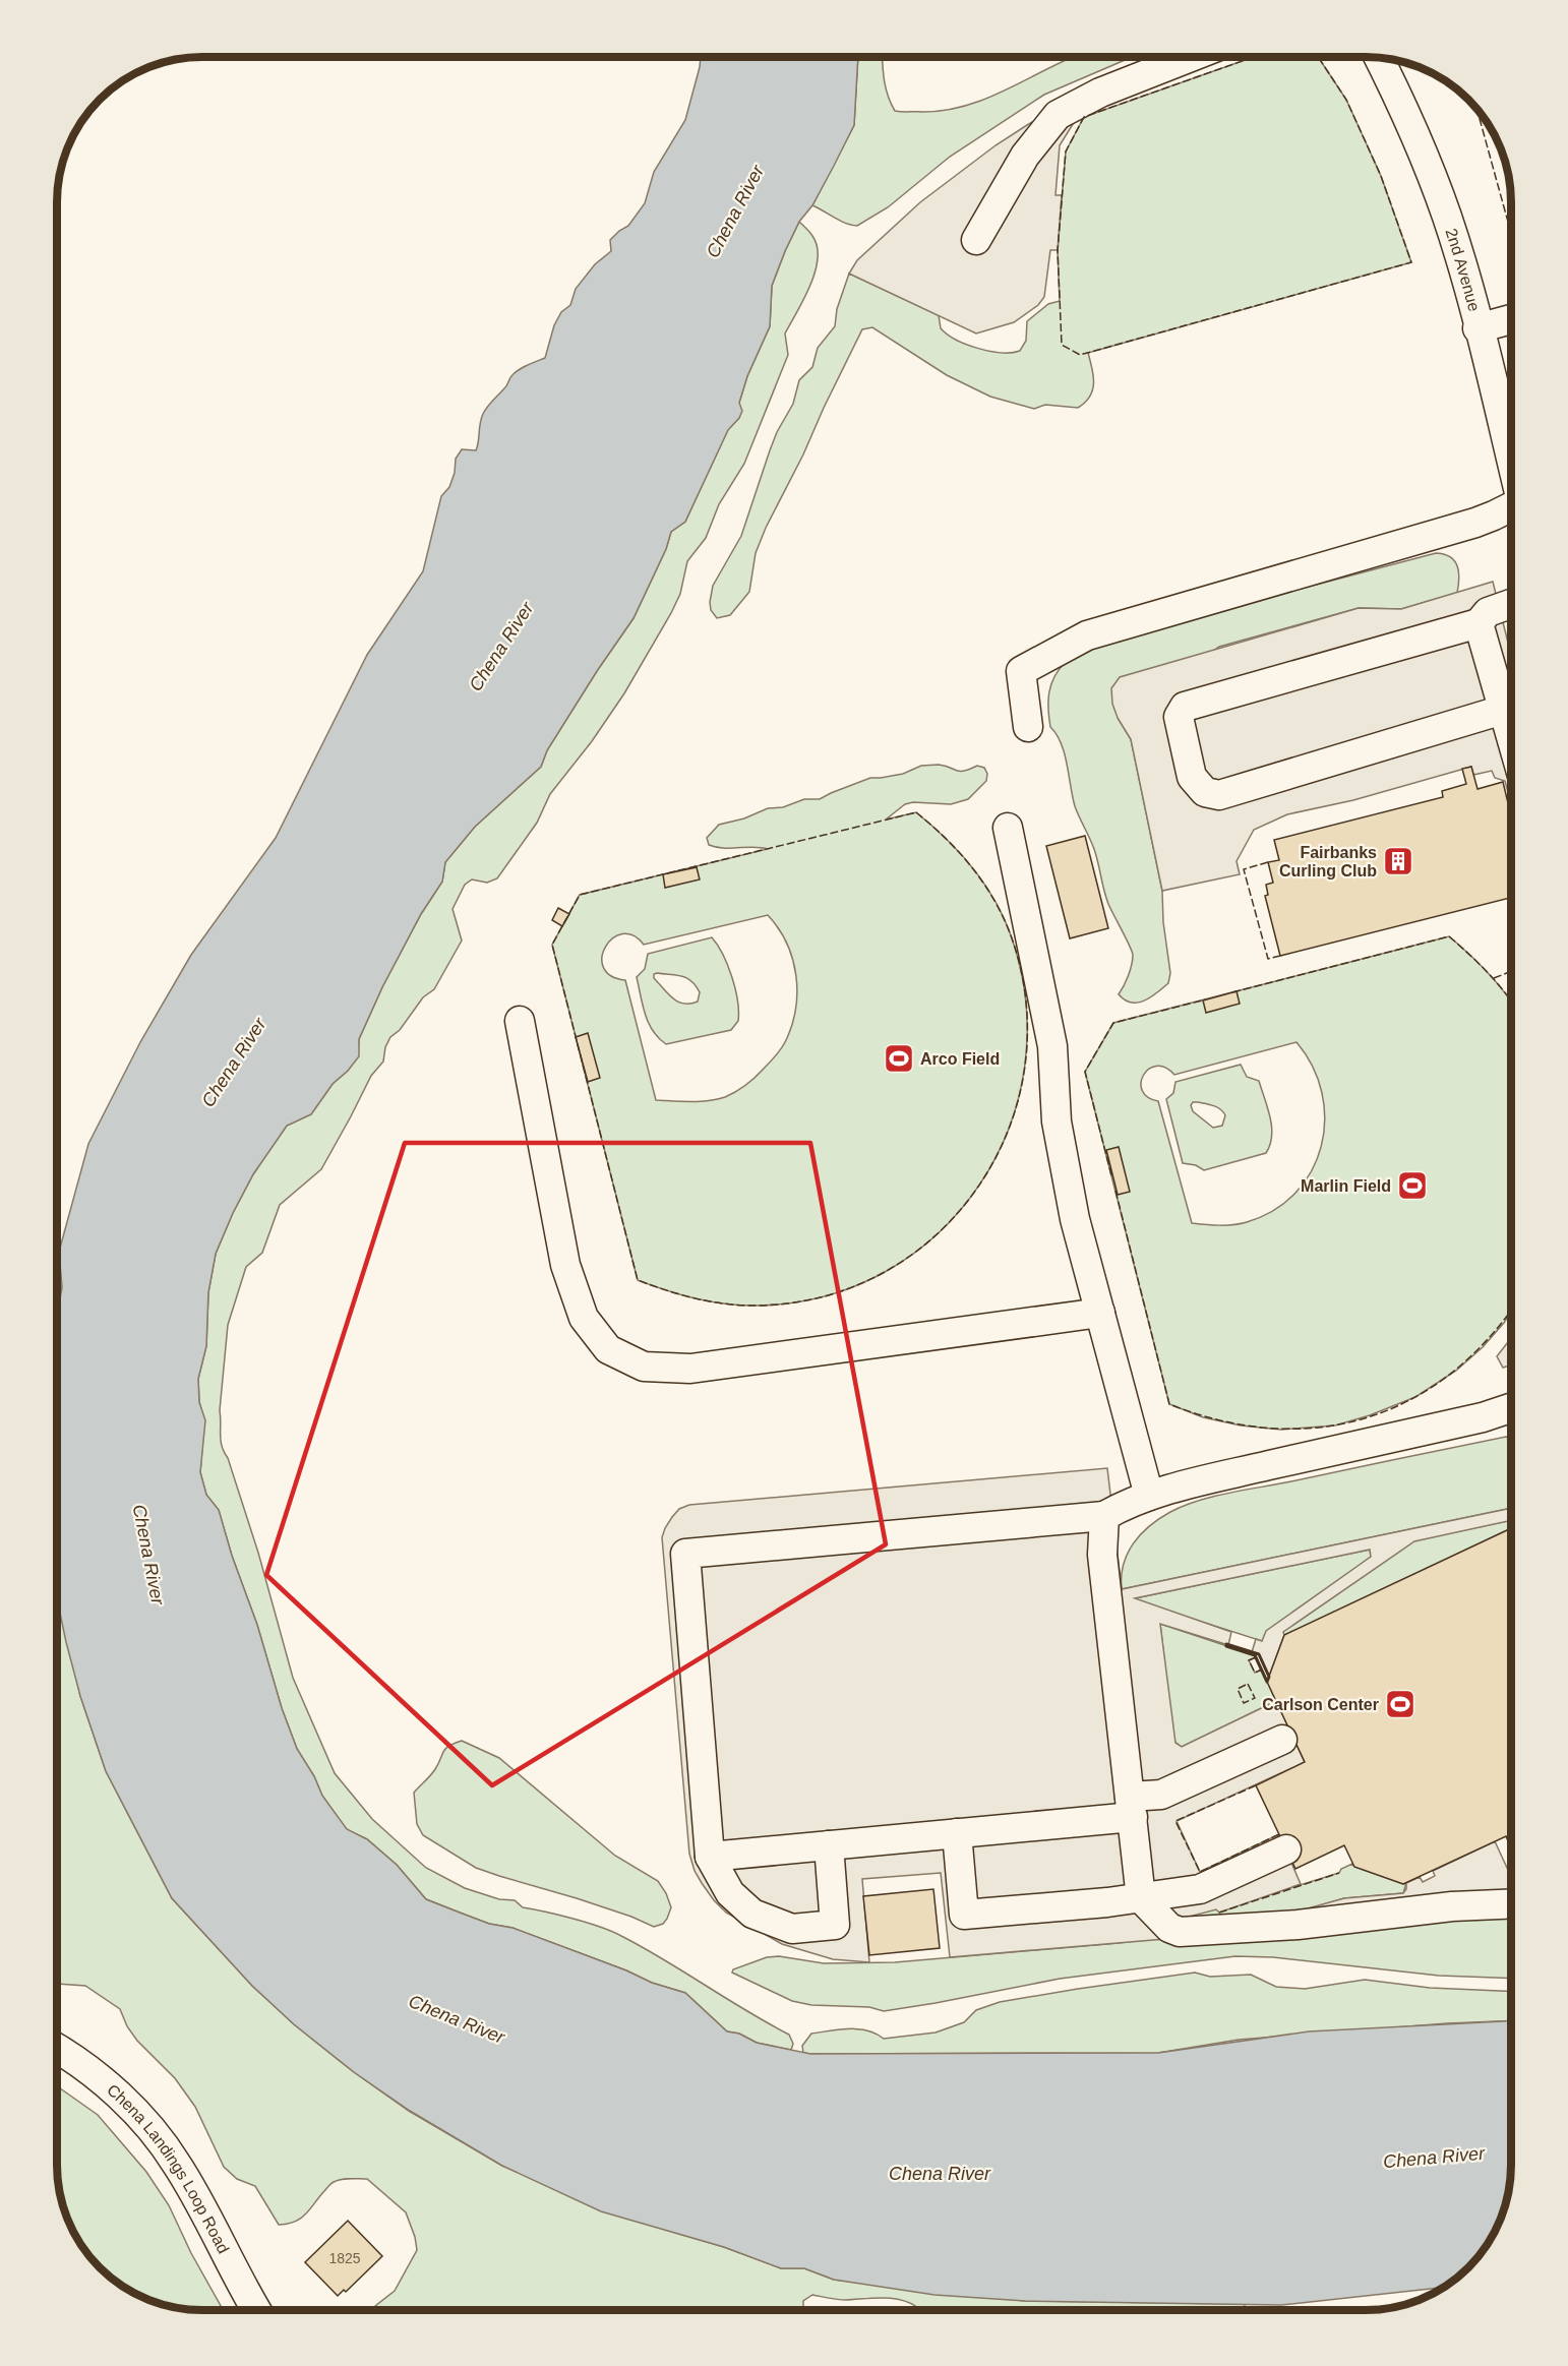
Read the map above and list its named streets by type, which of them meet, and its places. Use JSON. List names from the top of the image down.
{
  "streets": {
    "street": ["2nd Avenue", "Chena Landings Loop Road"]
  },
  "water": ["Chena River"],
  "places": {
    "building": ["Fairbanks Curling Club"],
    "sports": ["Arco Field", "Marlin Field", "Carlson Center"]
  },
  "house_numbers": ["1825"]
}
